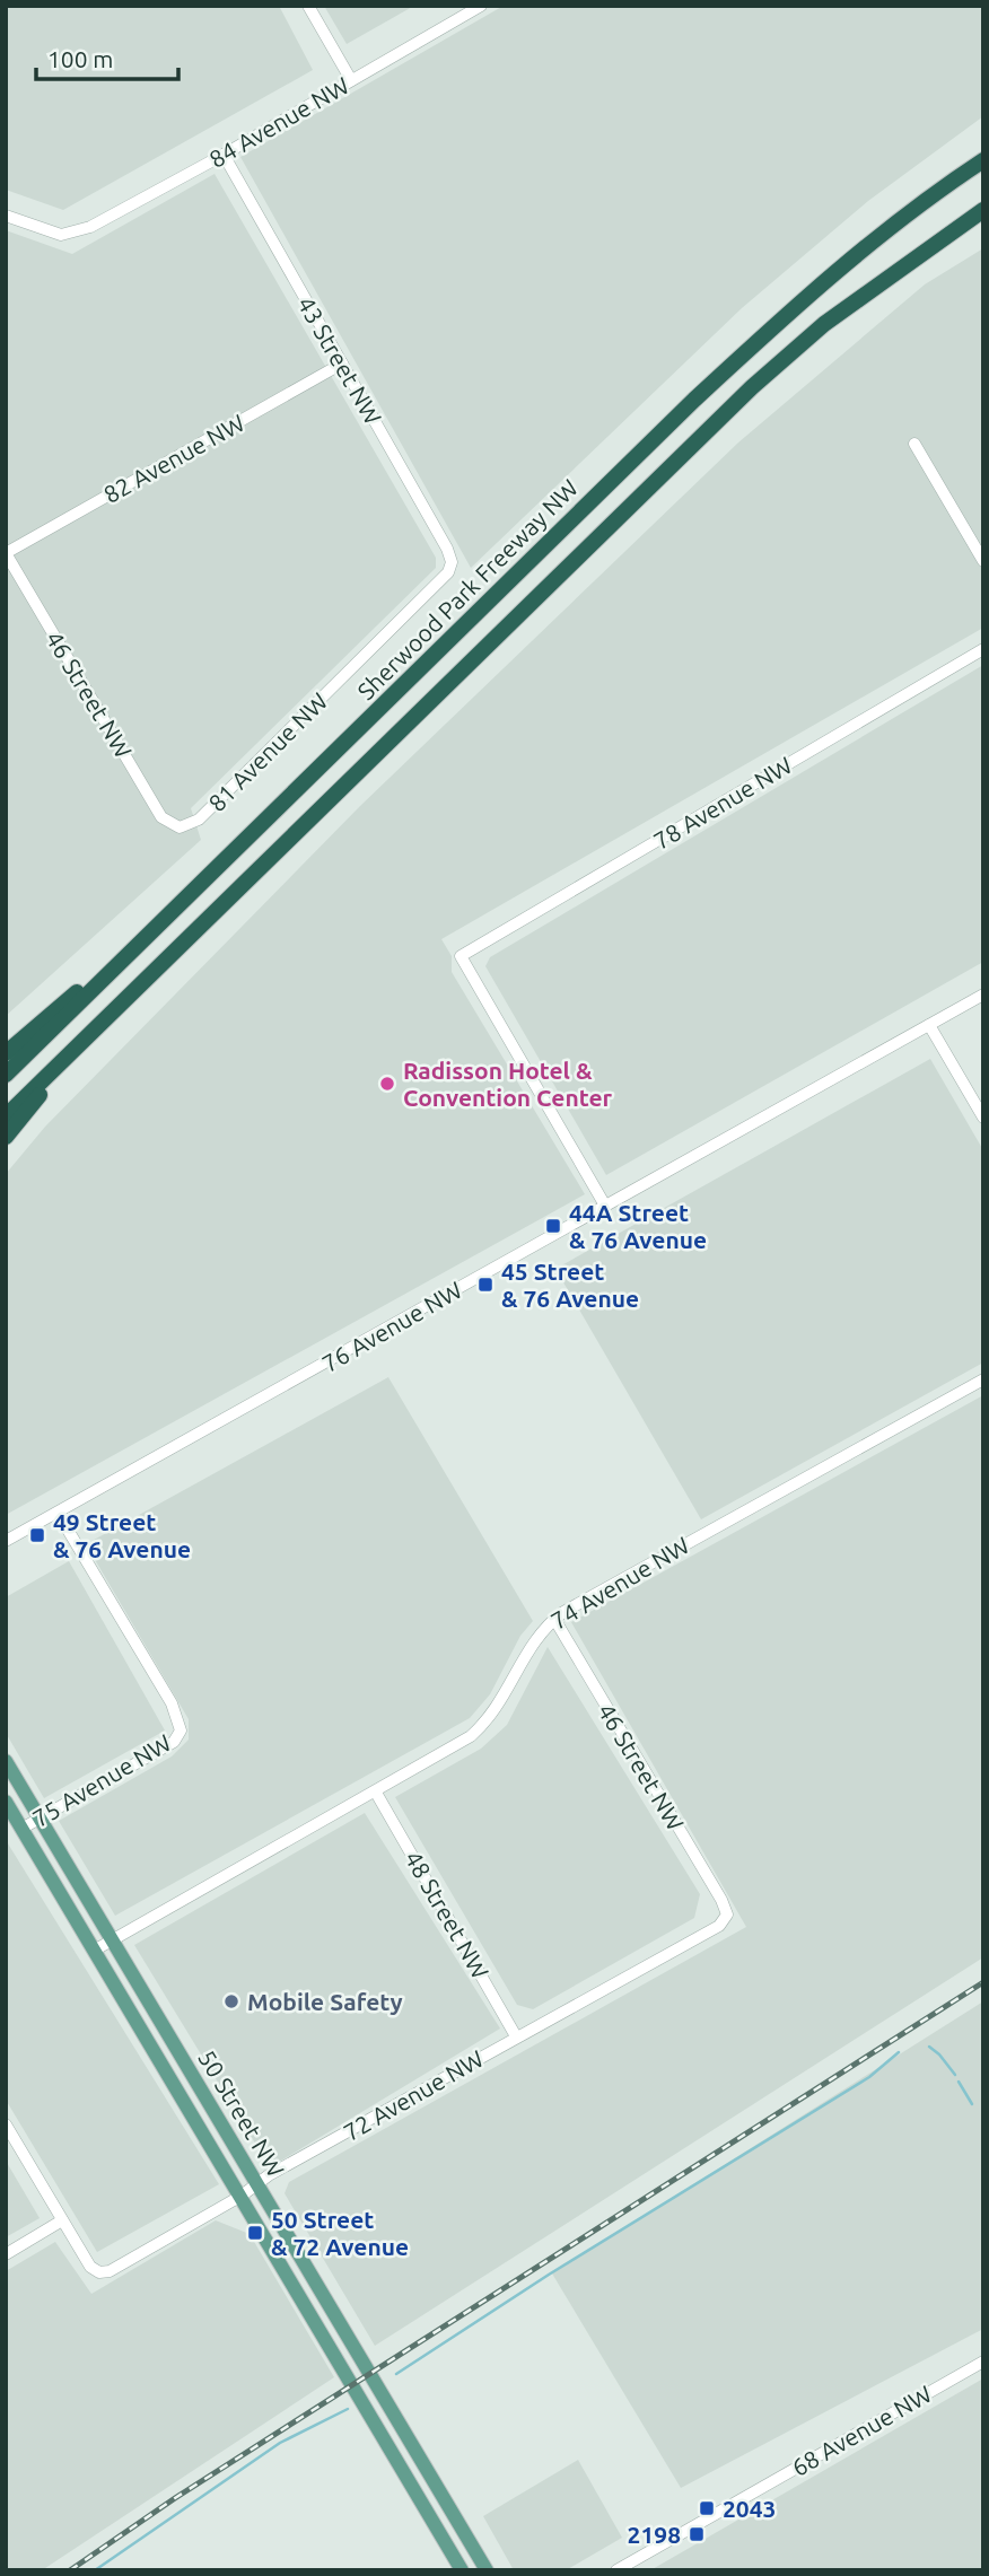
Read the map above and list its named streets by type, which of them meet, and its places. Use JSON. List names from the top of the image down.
{
  "streets": {
    "highway": ["Sherwood Park Freeway NW"],
    "main road": ["50 Street NW"],
    "street": [
      "84 Avenue NW",
      "43 Street NW",
      "82 Avenue NW",
      "46 Street NW",
      "81 Avenue NW",
      "78 Avenue NW",
      "76 Avenue NW",
      "74 Avenue NW",
      "75 Avenue NW",
      "48 Street NW",
      "72 Avenue NW",
      "68 Avenue NW"
    ]
  },
  "crossings": [
    ["84 Avenue NW", "43 Street NW"],
    ["43 Street NW", "82 Avenue NW"],
    ["43 Street NW", "81 Avenue NW"],
    ["82 Avenue NW", "46 Street NW"],
    ["46 Street NW", "81 Avenue NW"],
    ["46 Street NW", "74 Avenue NW"],
    ["46 Street NW", "72 Avenue NW"],
    ["78 Avenue NW", "76 Avenue NW"],
    ["76 Avenue NW", "75 Avenue NW"],
    ["74 Avenue NW", "48 Street NW"],
    ["74 Avenue NW", "50 Street NW"],
    ["75 Avenue NW", "50 Street NW"],
    ["48 Street NW", "72 Avenue NW"],
    ["72 Avenue NW", "50 Street NW"]
  ],
  "places": {
    "other": ["Radisson Hotel & Convention Center", "Mobile Safety"],
    "transit": [
      "44A Street & 76 Avenue",
      "45 Street & 76 Avenue",
      "49 Street & 76 Avenue",
      "50 Street & 72 Avenue",
      "2043",
      "2198"
    ]
  },
  "scale_bar": "100 m"
}
